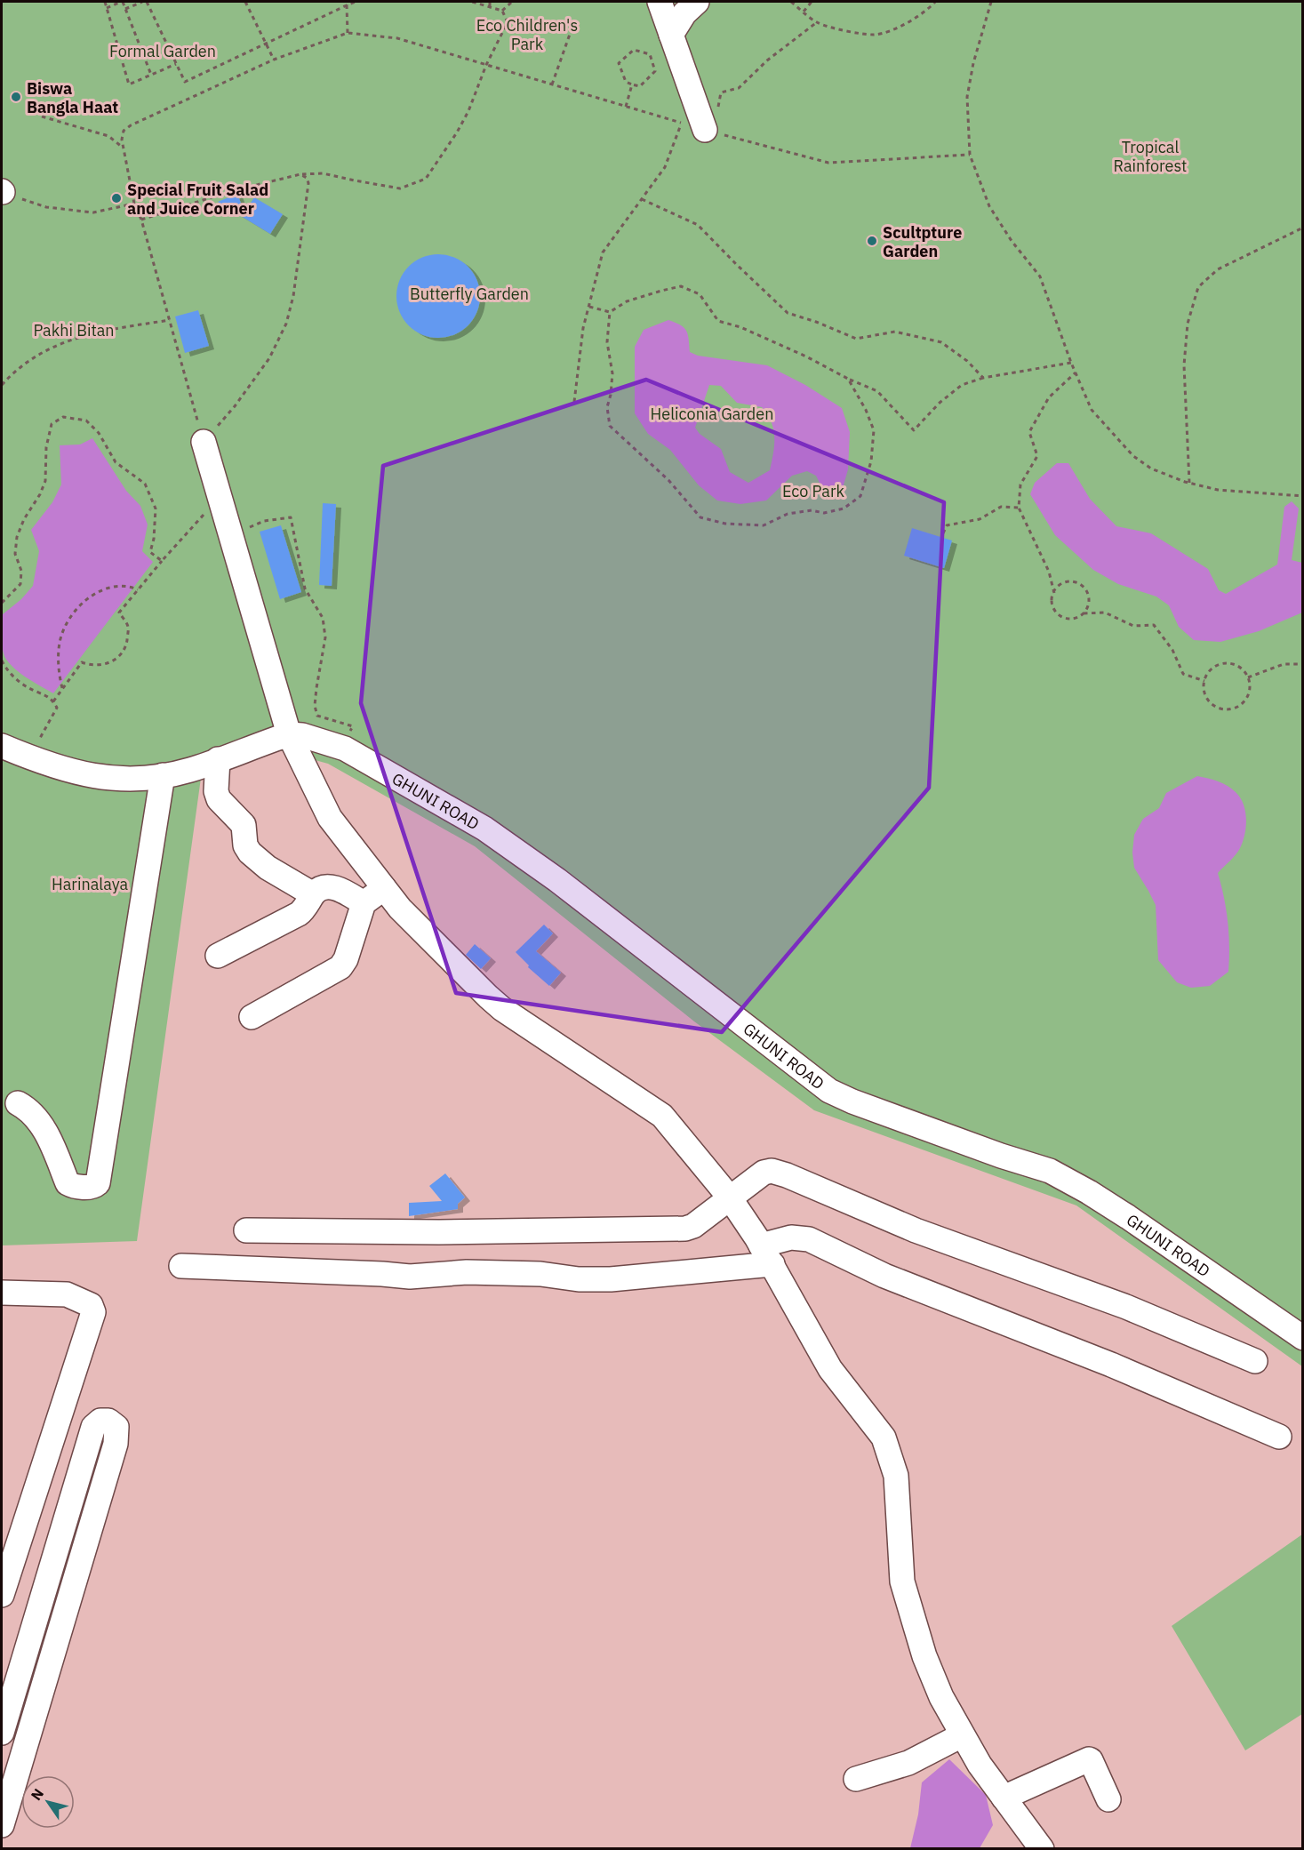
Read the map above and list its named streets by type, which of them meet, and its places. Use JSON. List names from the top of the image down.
{
  "streets": {
    "street": ["GHUNI ROAD"]
  },
  "parks": [
    "Eco Children's Park",
    "Formal Garden",
    "Tropical Rainforest",
    "Butterfly Garden",
    "Pakhi Bitan",
    "Heliconia Garden",
    "Eco Park",
    "Harinalaya"
  ],
  "places": ["Biswa Bangla Haat", "Special Fruit Salad and Juice Corner", "Scultpture Garden"],
  "north": "top left"
}
